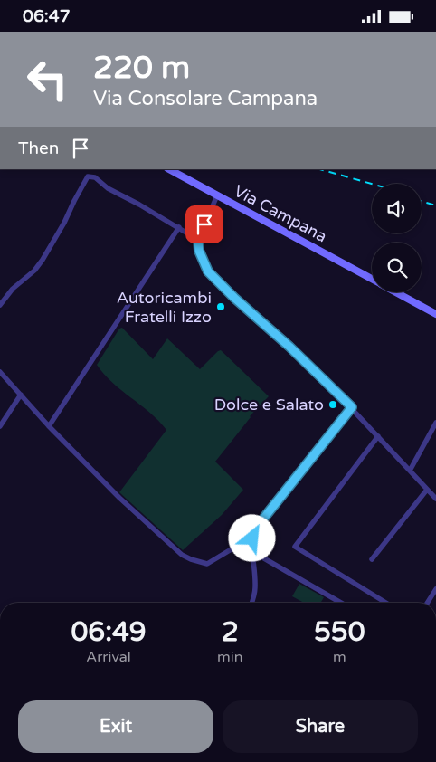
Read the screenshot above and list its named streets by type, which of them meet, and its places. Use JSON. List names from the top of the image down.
{
  "streets": {
    "main road": ["Via Campana"]
  },
  "places": ["Autoricambi Fratelli Izzo", "Dolce e Salato"],
  "page": {
    "status": "06:47",
    "turn": ["220 m", "Via Consolare Campana"],
    "then": "Then",
    "eta": [
      "06:49",
      "Arrival",
      "2",
      "min",
      "550",
      "m"
    ],
    "buttons": ["Exit", "Share"]
  }
}
